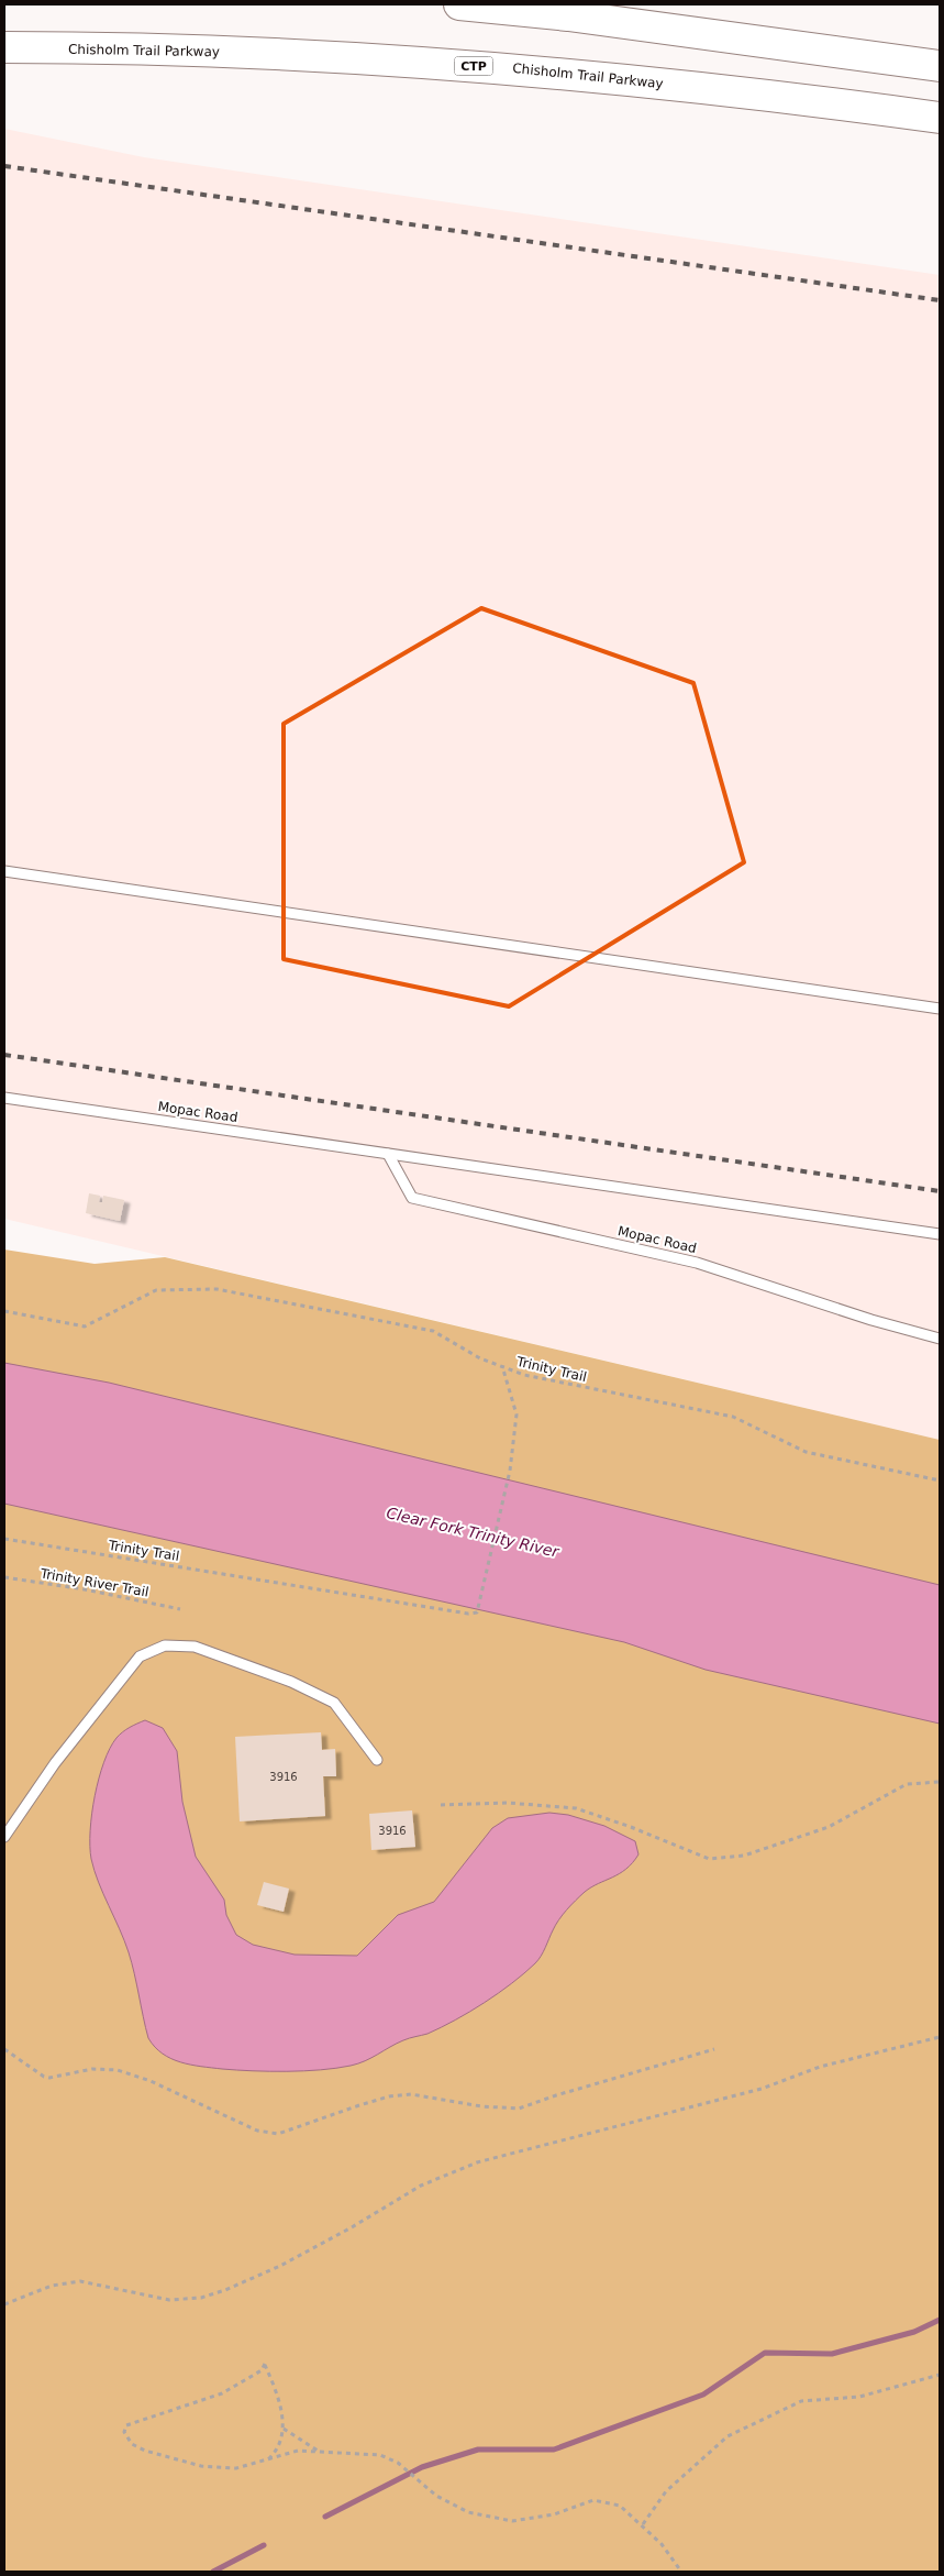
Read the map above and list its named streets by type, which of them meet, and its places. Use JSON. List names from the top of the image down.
{
  "streets": {
    "highway": ["Chisholm Trail Parkway", "CTP"],
    "lane": ["Mopac Road"],
    "path": ["Trinity Trail", "Trinity River Trail"]
  },
  "water": ["Clear Fork Trinity River"],
  "house_numbers": ["3916", "3916"]
}
